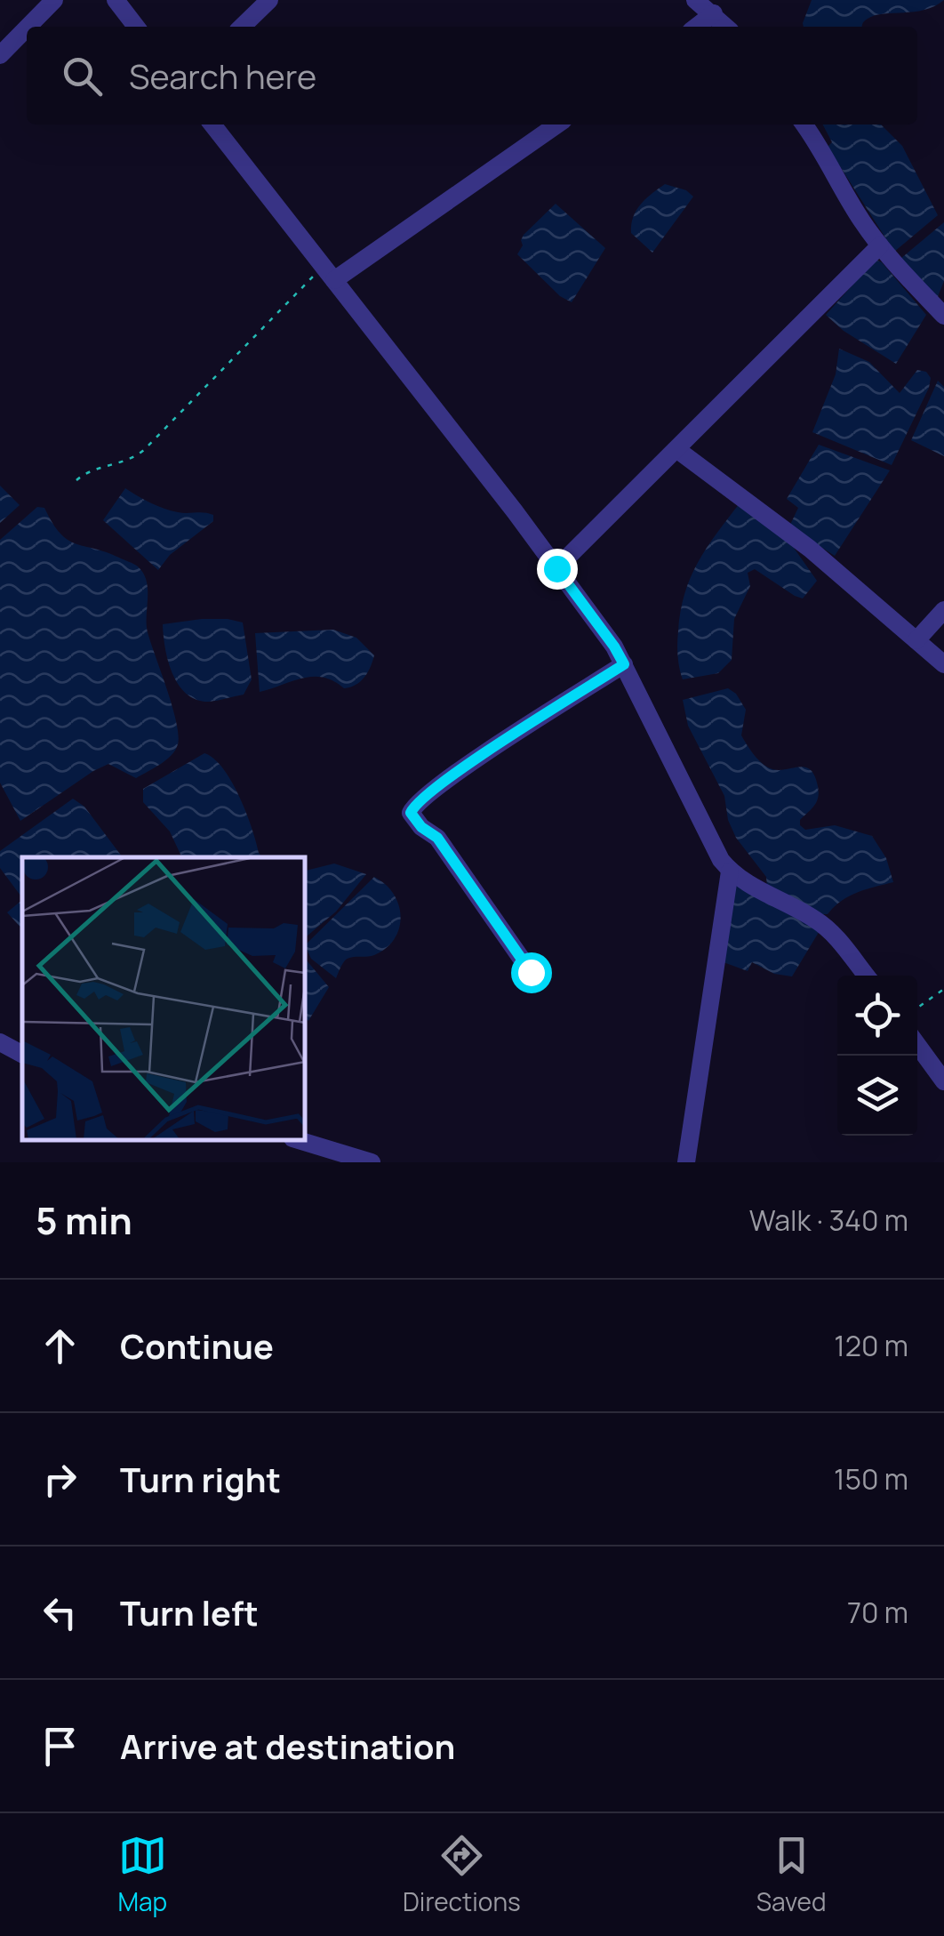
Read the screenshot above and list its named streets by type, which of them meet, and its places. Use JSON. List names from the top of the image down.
{
  "page": {
    "search": "Search here",
    "heading": ["5 min", "Walk · 340 m"],
    "list": [
      ["Continue", "120 m"],
      ["Turn right", "150 m"],
      ["Turn left", "70 m"],
      "Arrive at destination"
    ],
    "nav": ["Map", "Directions", "Saved"]
  }
}
